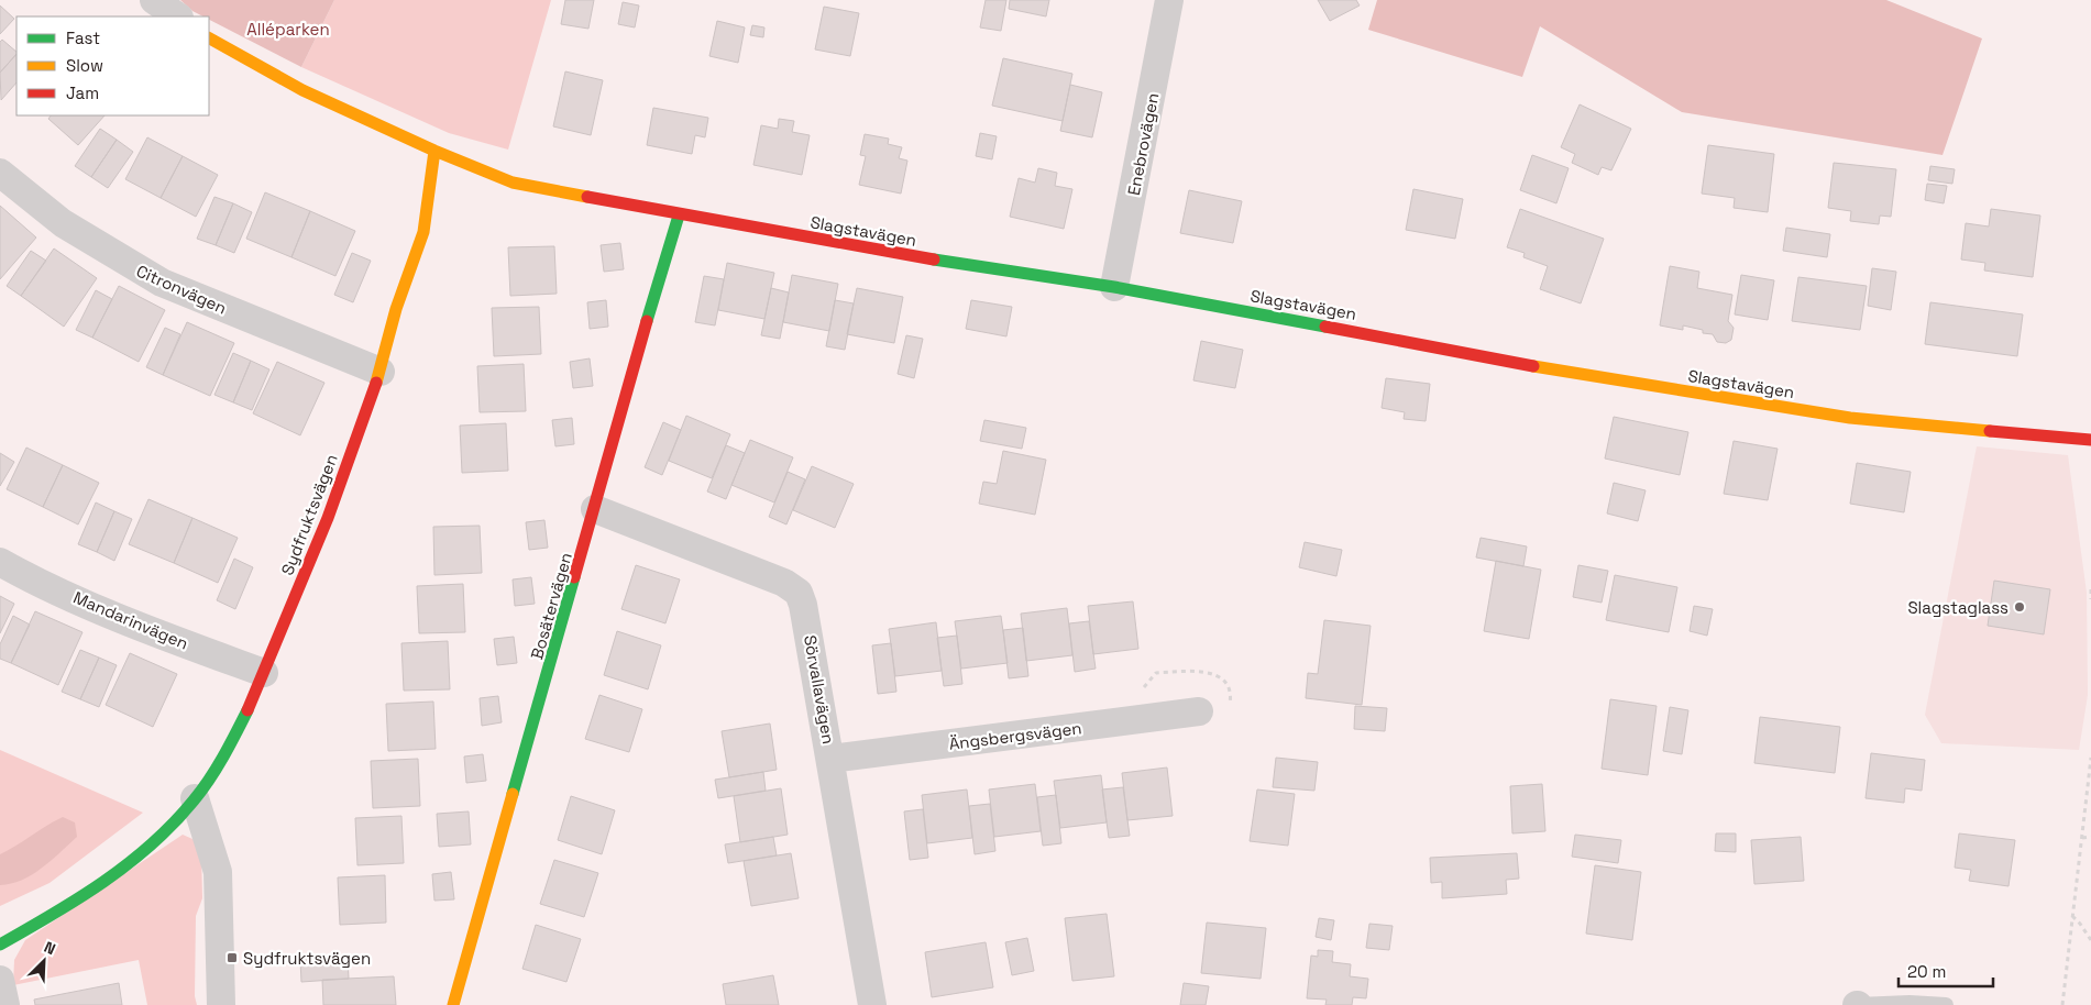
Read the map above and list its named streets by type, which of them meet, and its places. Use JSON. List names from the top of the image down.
{
  "streets": {
    "street": [
      "Enebrovägen",
      "Slagstavägen",
      "Citronvägen",
      "Sydfruktsvägen",
      "Bosätervägen",
      "Mandarinvägen",
      "Sörvallavägen",
      "Ängsbergsvägen"
    ]
  },
  "crossings": [
    ["Enebrovägen", "Slagstavägen"],
    ["Slagstavägen", "Sydfruktsvägen"],
    ["Slagstavägen", "Bosätervägen"],
    ["Citronvägen", "Sydfruktsvägen"],
    ["Sydfruktsvägen", "Mandarinvägen"],
    ["Bosätervägen", "Sörvallavägen"],
    ["Sörvallavägen", "Ängsbergsvägen"]
  ],
  "parks": ["Alléparken"],
  "places": {
    "other": ["Slagstaglass"],
    "transit": ["Sydfruktsvägen"]
  },
  "legend": ["Fast", "Slow", "Jam"],
  "scale_bar": "20 m",
  "north": "top right"
}
